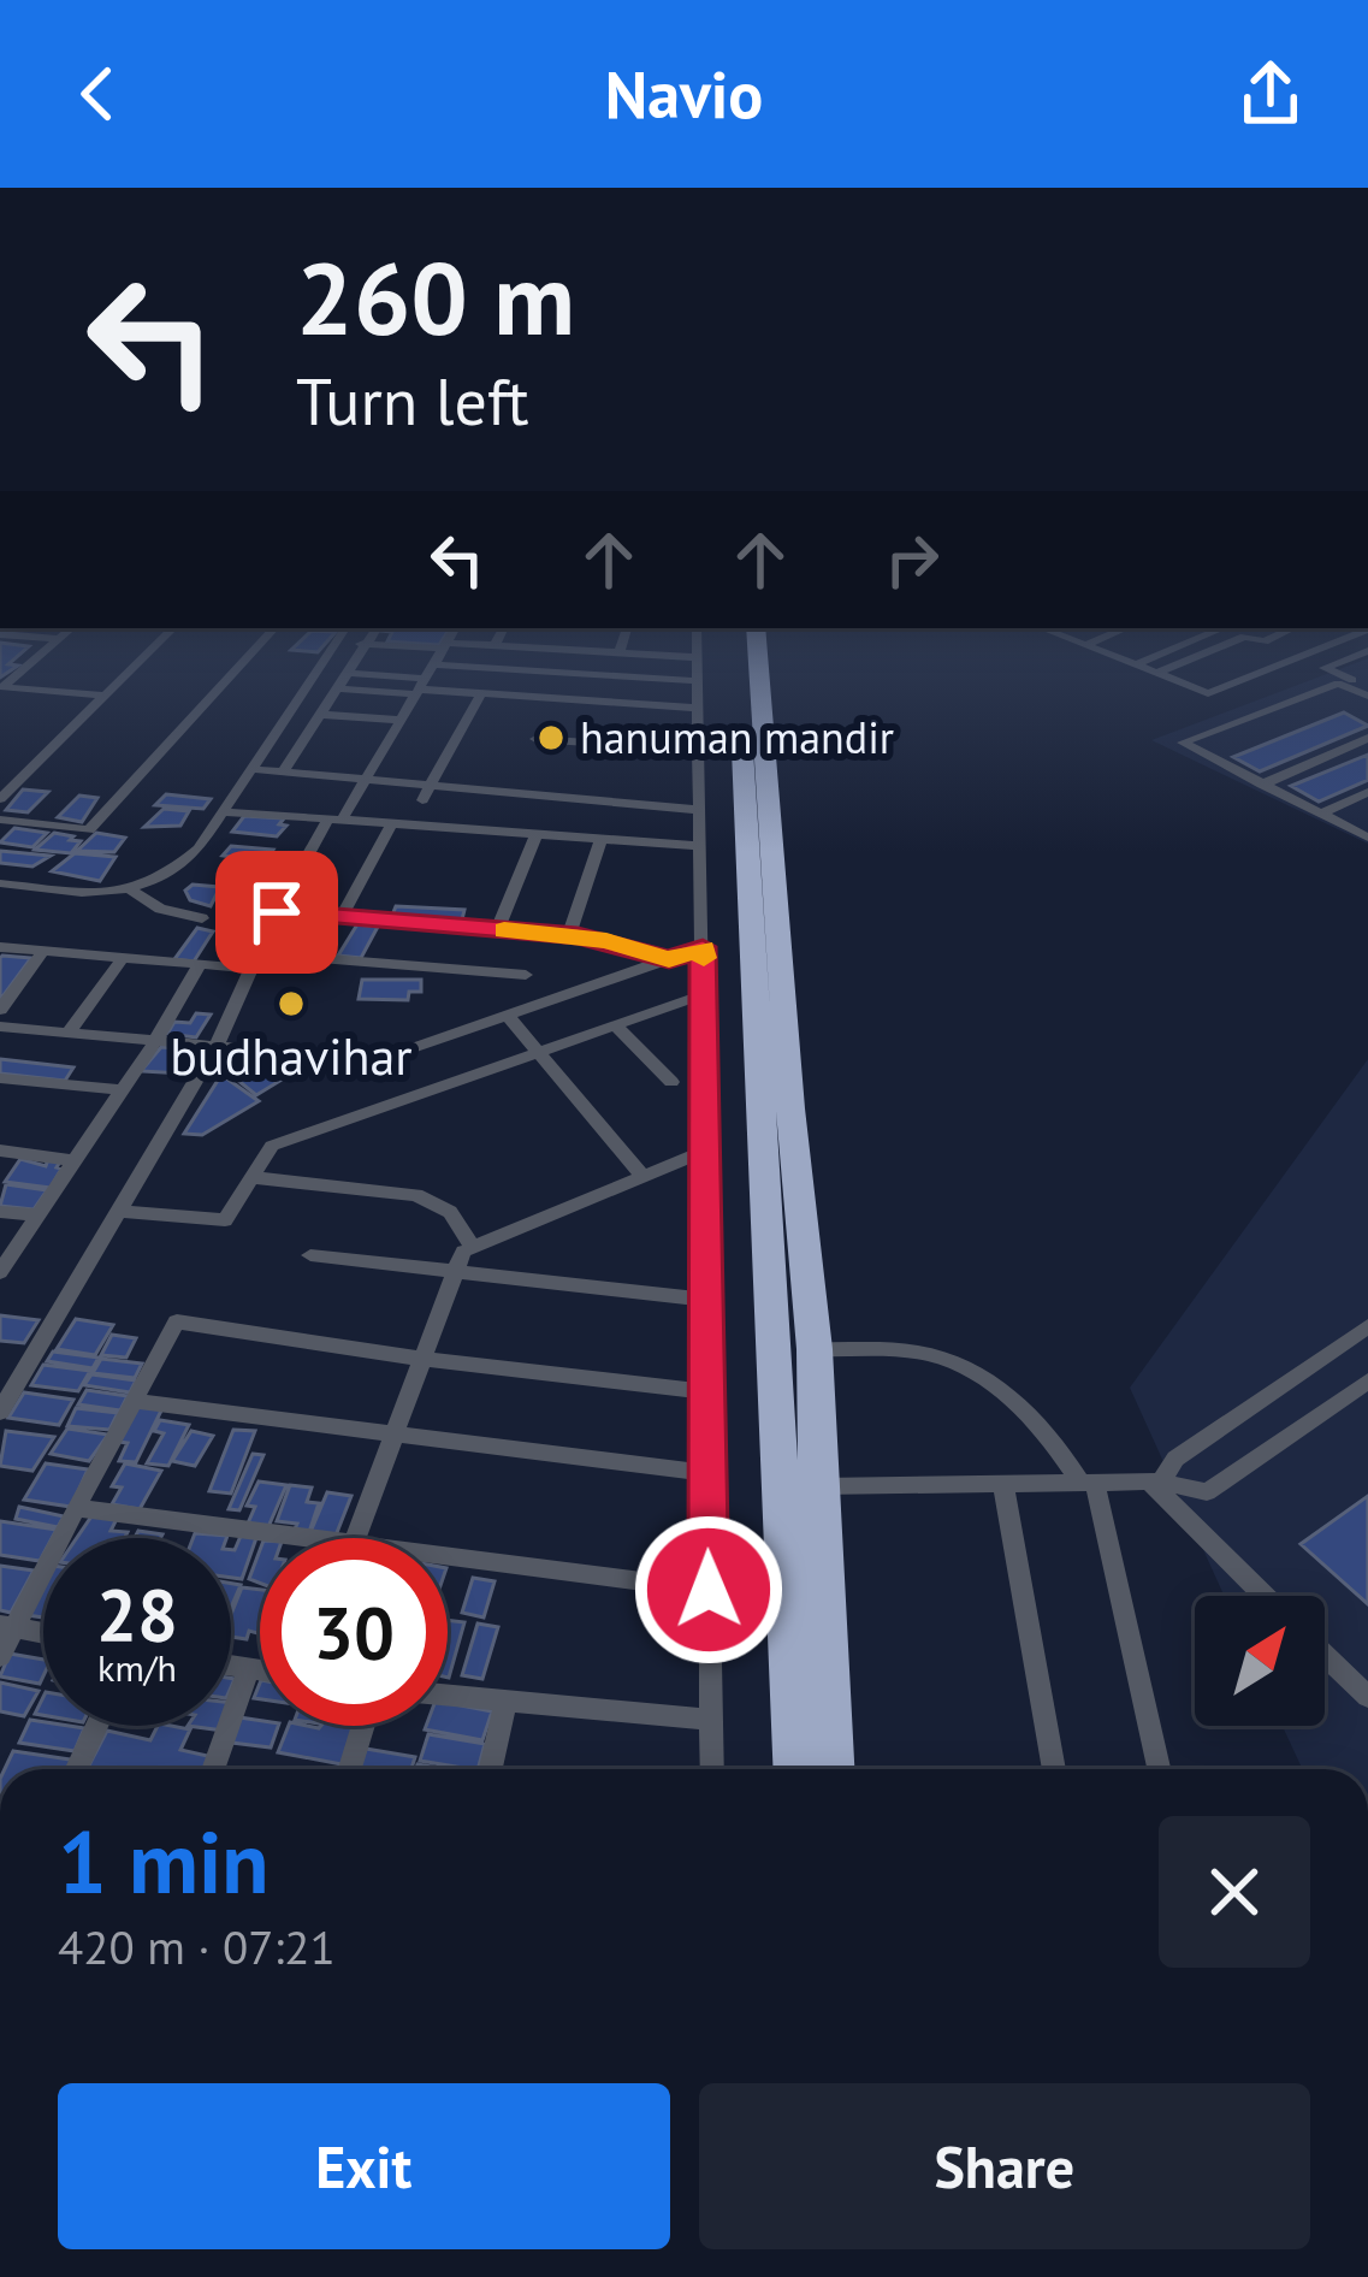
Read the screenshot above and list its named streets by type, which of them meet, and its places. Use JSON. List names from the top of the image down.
{
  "places": ["hanuman mandir", "budhavihar"],
  "north": "top right",
  "page": {
    "header": "Navio",
    "turn": ["260 m", "Turn left"],
    "speed": "28 km/h",
    "limit": "30",
    "heading": ["1 min", "420 m · 07:21"],
    "buttons": ["Exit", "Share"]
  }
}
